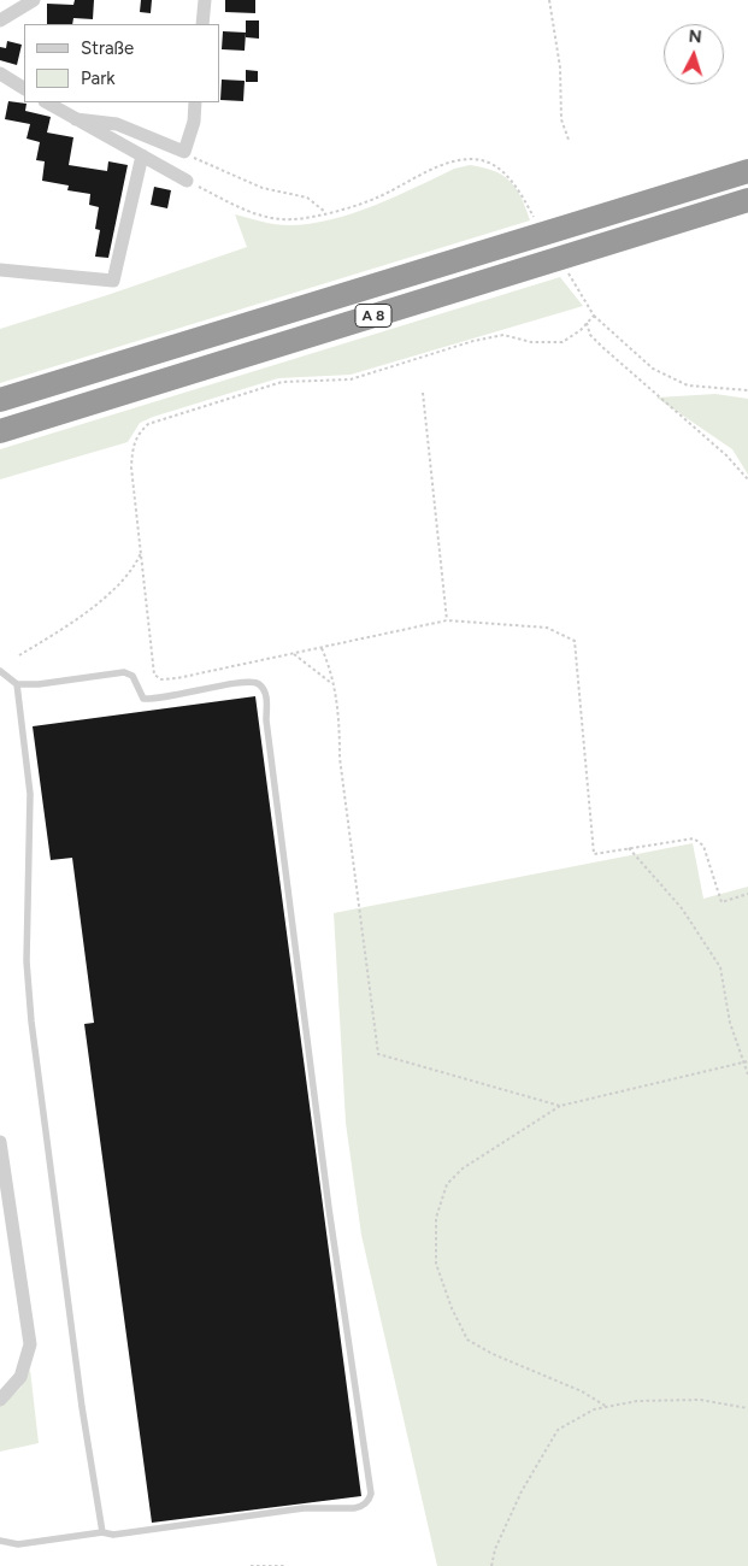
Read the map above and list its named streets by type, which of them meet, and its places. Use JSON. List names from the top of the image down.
{
  "streets": {
    "highway": ["A 8"]
  },
  "legend": ["Straße", "Park"],
  "north": "top"
}
